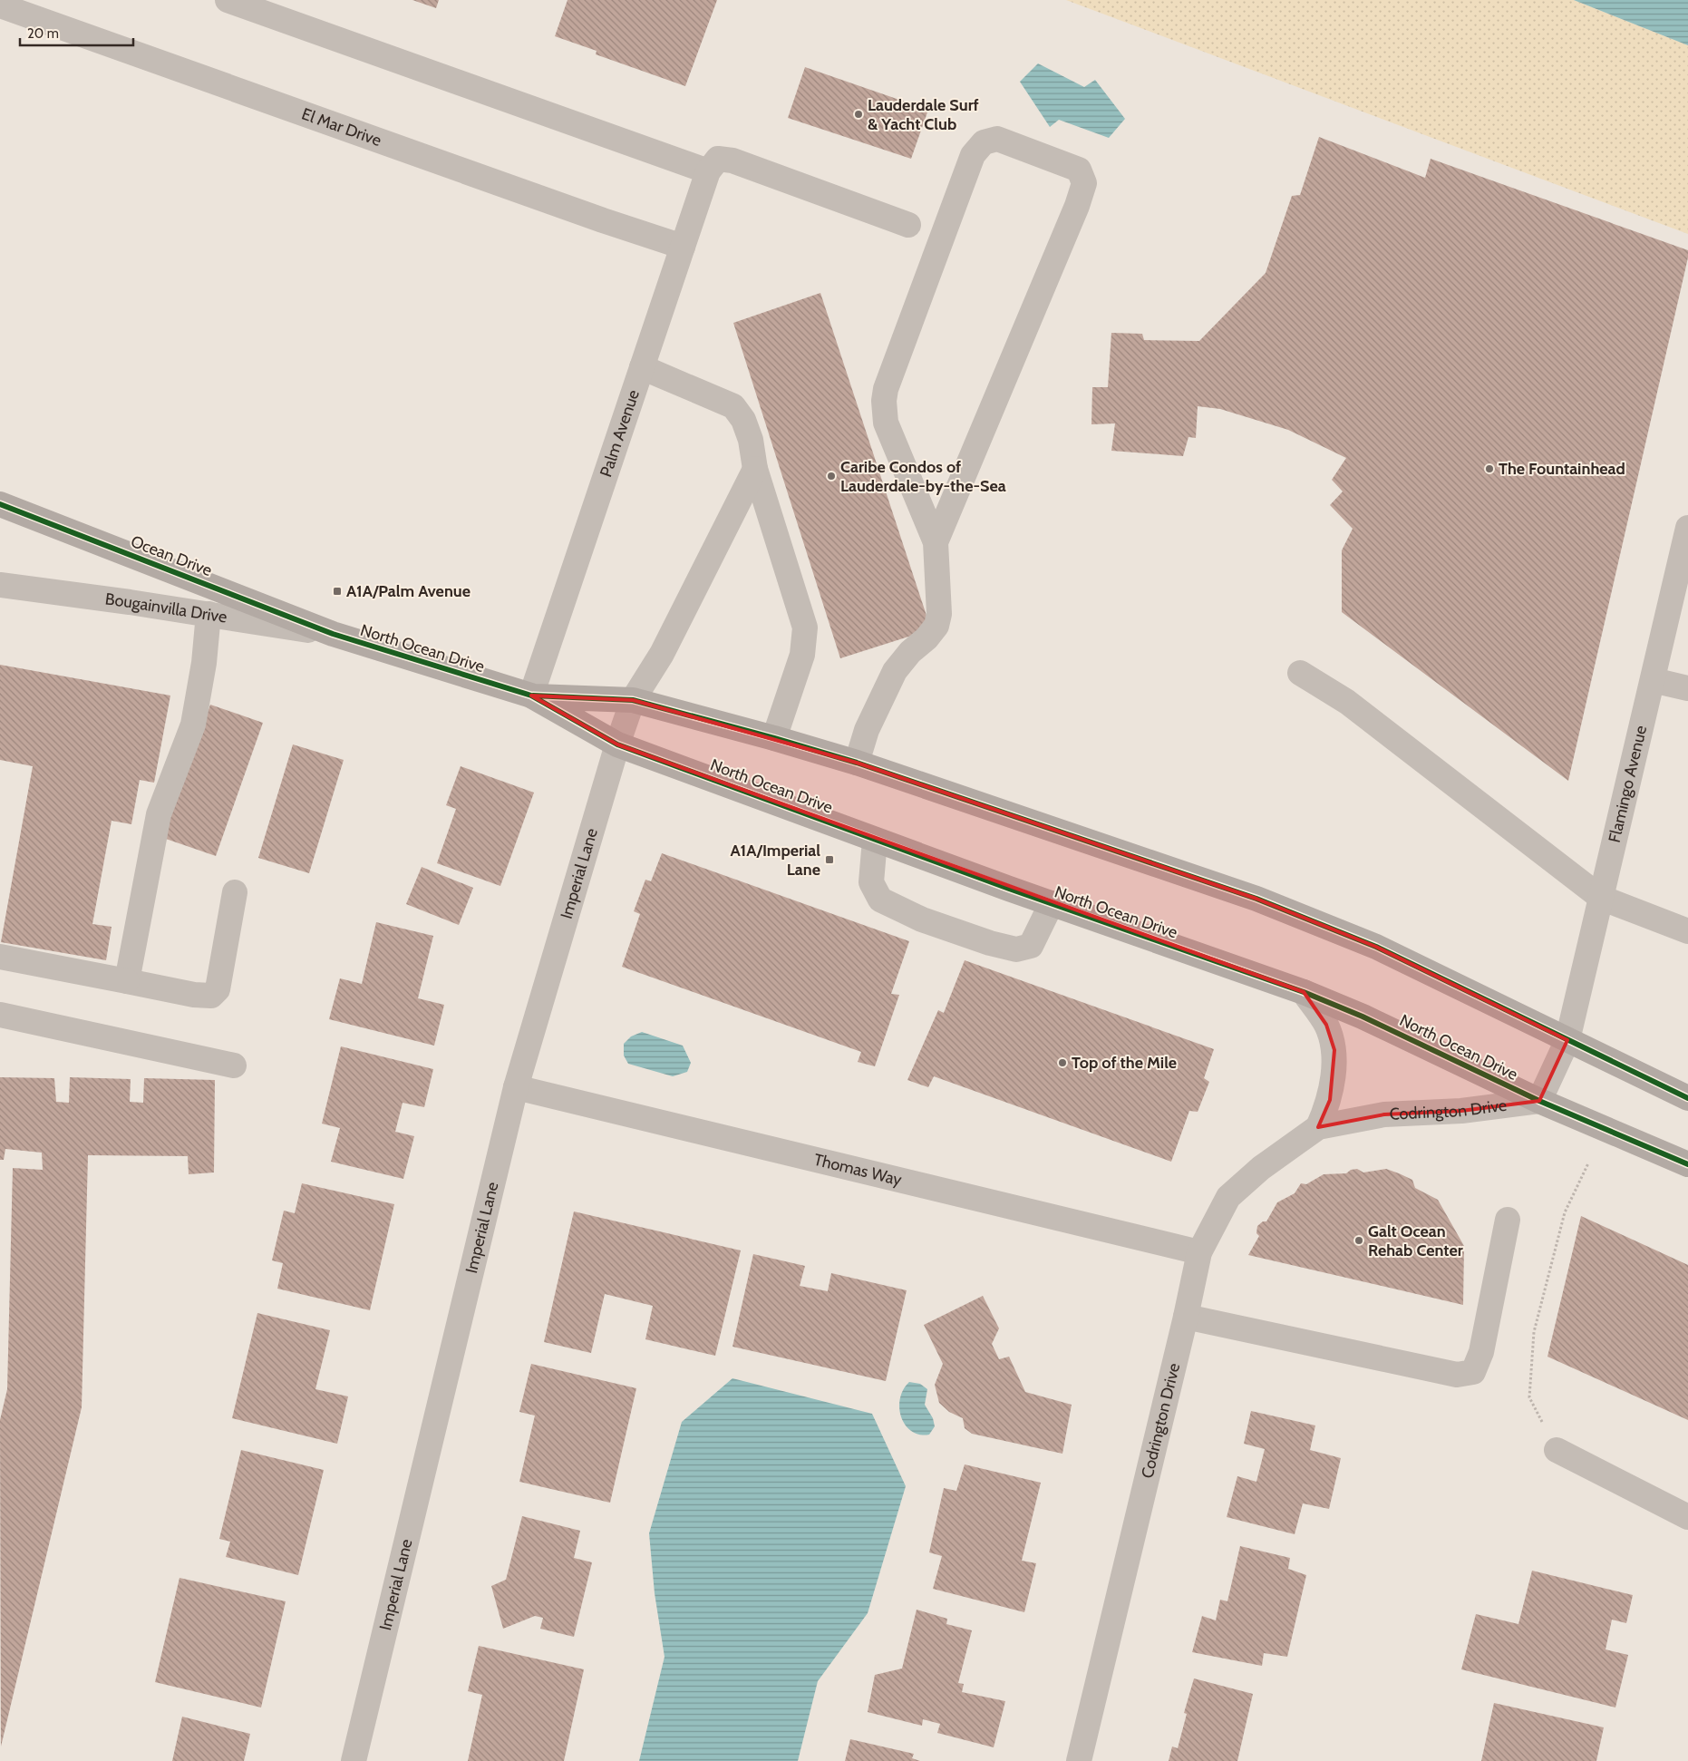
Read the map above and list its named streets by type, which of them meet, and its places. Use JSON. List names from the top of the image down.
{
  "streets": {
    "main road": ["Ocean Drive", "North Ocean Drive"],
    "street": [
      "El Mar Drive",
      "Palm Avenue",
      "Bougainvilla Drive",
      "Flamingo Avenue",
      "Imperial Lane",
      "Codrington Drive",
      "Thomas Way"
    ]
  },
  "crossings": [
    ["El Mar Drive", "Palm Avenue"],
    ["Palm Avenue", "North Ocean Drive"],
    ["Ocean Drive", "Bougainvilla Drive"],
    ["Ocean Drive", "North Ocean Drive"],
    ["Bougainvilla Drive", "North Ocean Drive"],
    ["North Ocean Drive", "Flamingo Avenue"],
    ["North Ocean Drive", "Imperial Lane"],
    ["North Ocean Drive", "Codrington Drive"],
    ["Imperial Lane", "Thomas Way"],
    ["Codrington Drive", "Thomas Way"]
  ],
  "places": {
    "other": [
      "Lauderdale Surf & Yacht Club",
      "The Fountainhead",
      "Caribe Condos of Lauderdale-by-the-Sea",
      "Top of the Mile",
      "Galt Ocean Rehab Center"
    ],
    "transit": ["A1A/Palm Avenue", "A1A/Imperial Lane"]
  },
  "scale_bar": "20 m"
}
